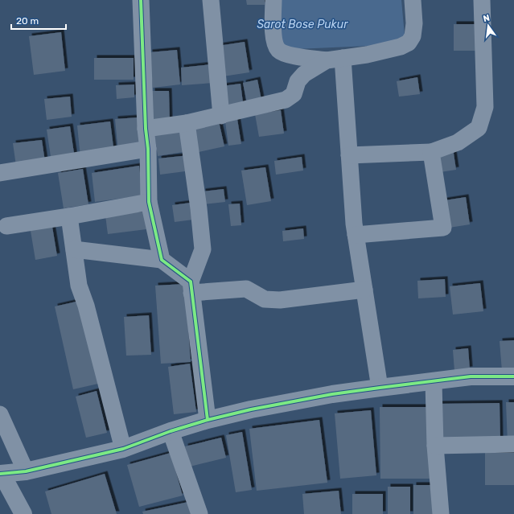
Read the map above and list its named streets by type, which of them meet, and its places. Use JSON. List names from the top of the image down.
{
  "water": ["Sarot Bose Pukur"],
  "scale_bar": "20 m",
  "north": "top"
}
